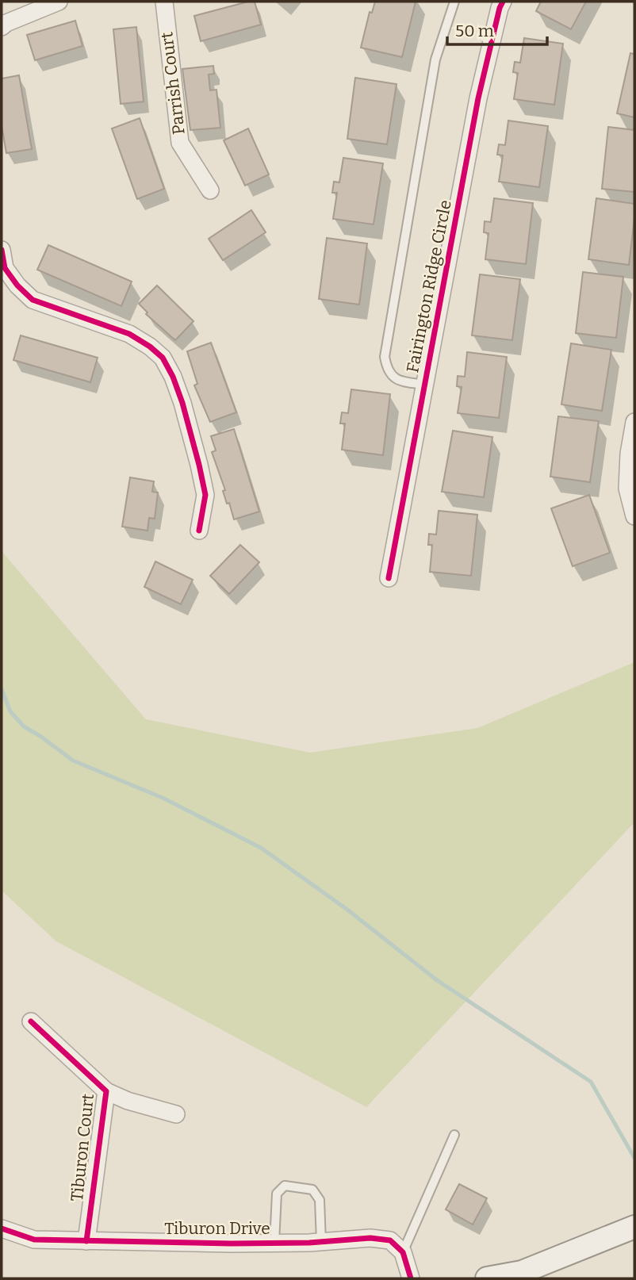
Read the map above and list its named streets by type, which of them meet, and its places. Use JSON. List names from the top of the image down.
{
  "streets": {
    "street": [
      "Parrish Court",
      "Fairington Ridge Circle",
      "Tiburon Court",
      "Tiburon Drive"
    ]
  },
  "crossings": [
    ["Tiburon Court", "Tiburon Drive"]
  ],
  "scale_bar": "50 m"
}
